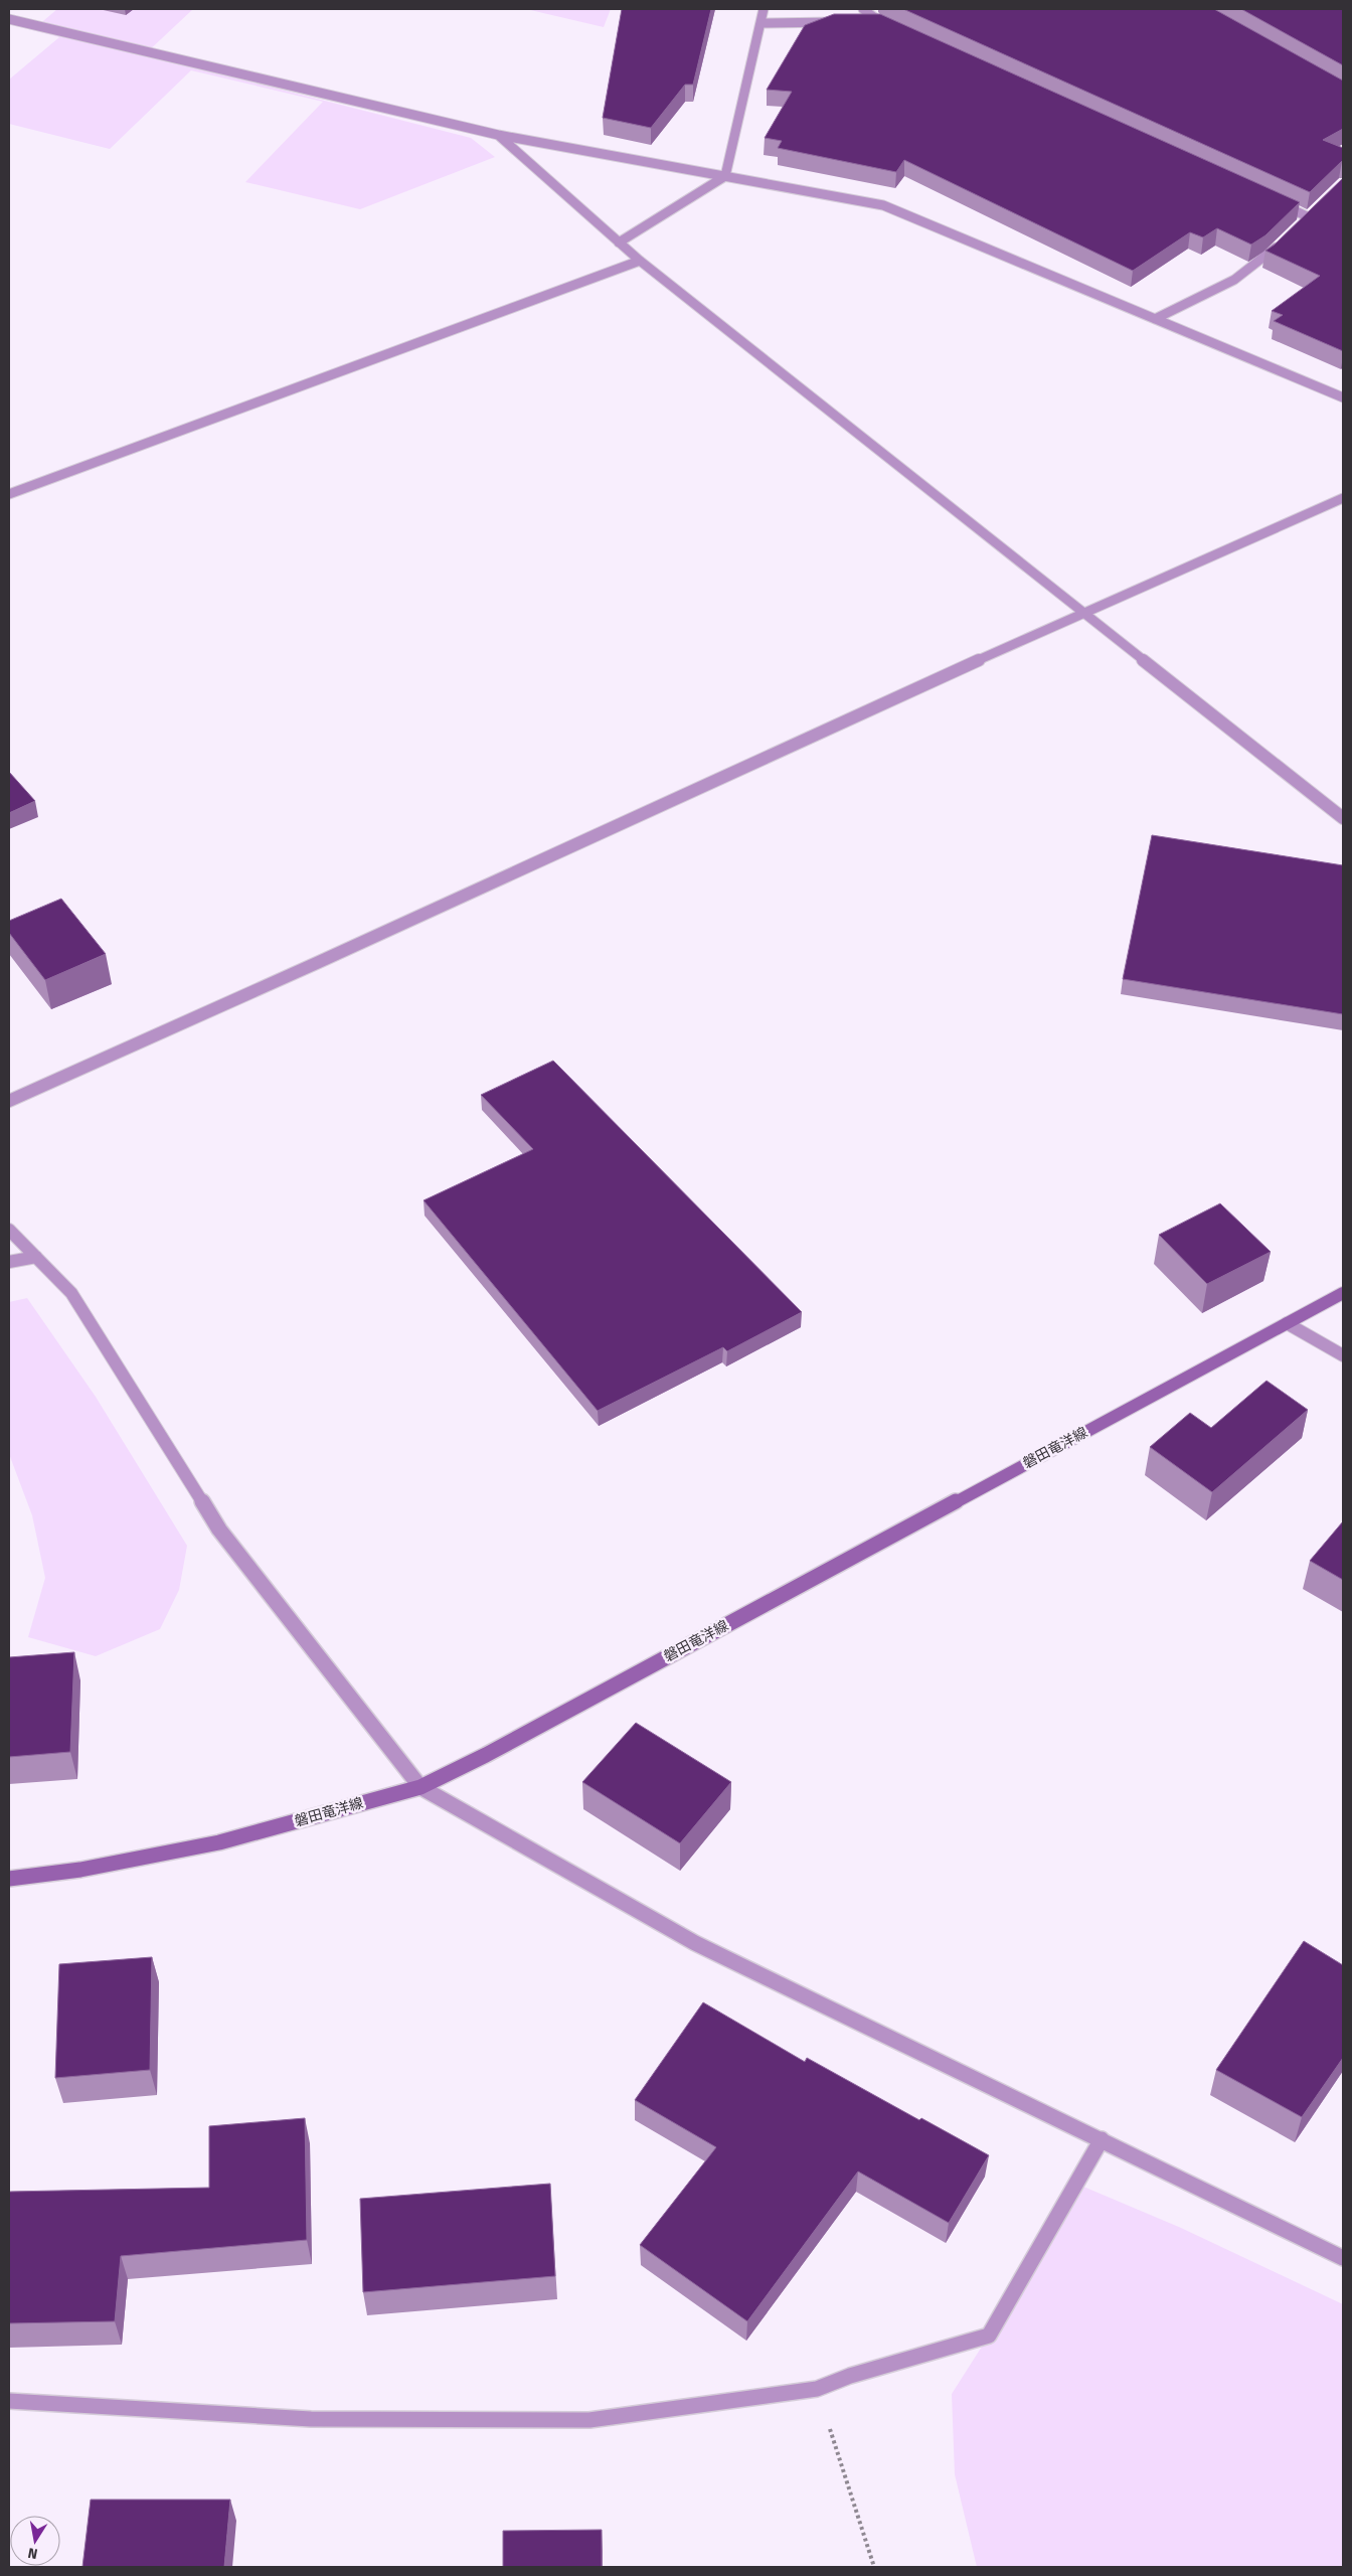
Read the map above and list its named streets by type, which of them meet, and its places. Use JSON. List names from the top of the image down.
{
  "streets": {
    "main road": ["磐田竜洋線"]
  },
  "north": "bottom"
}
